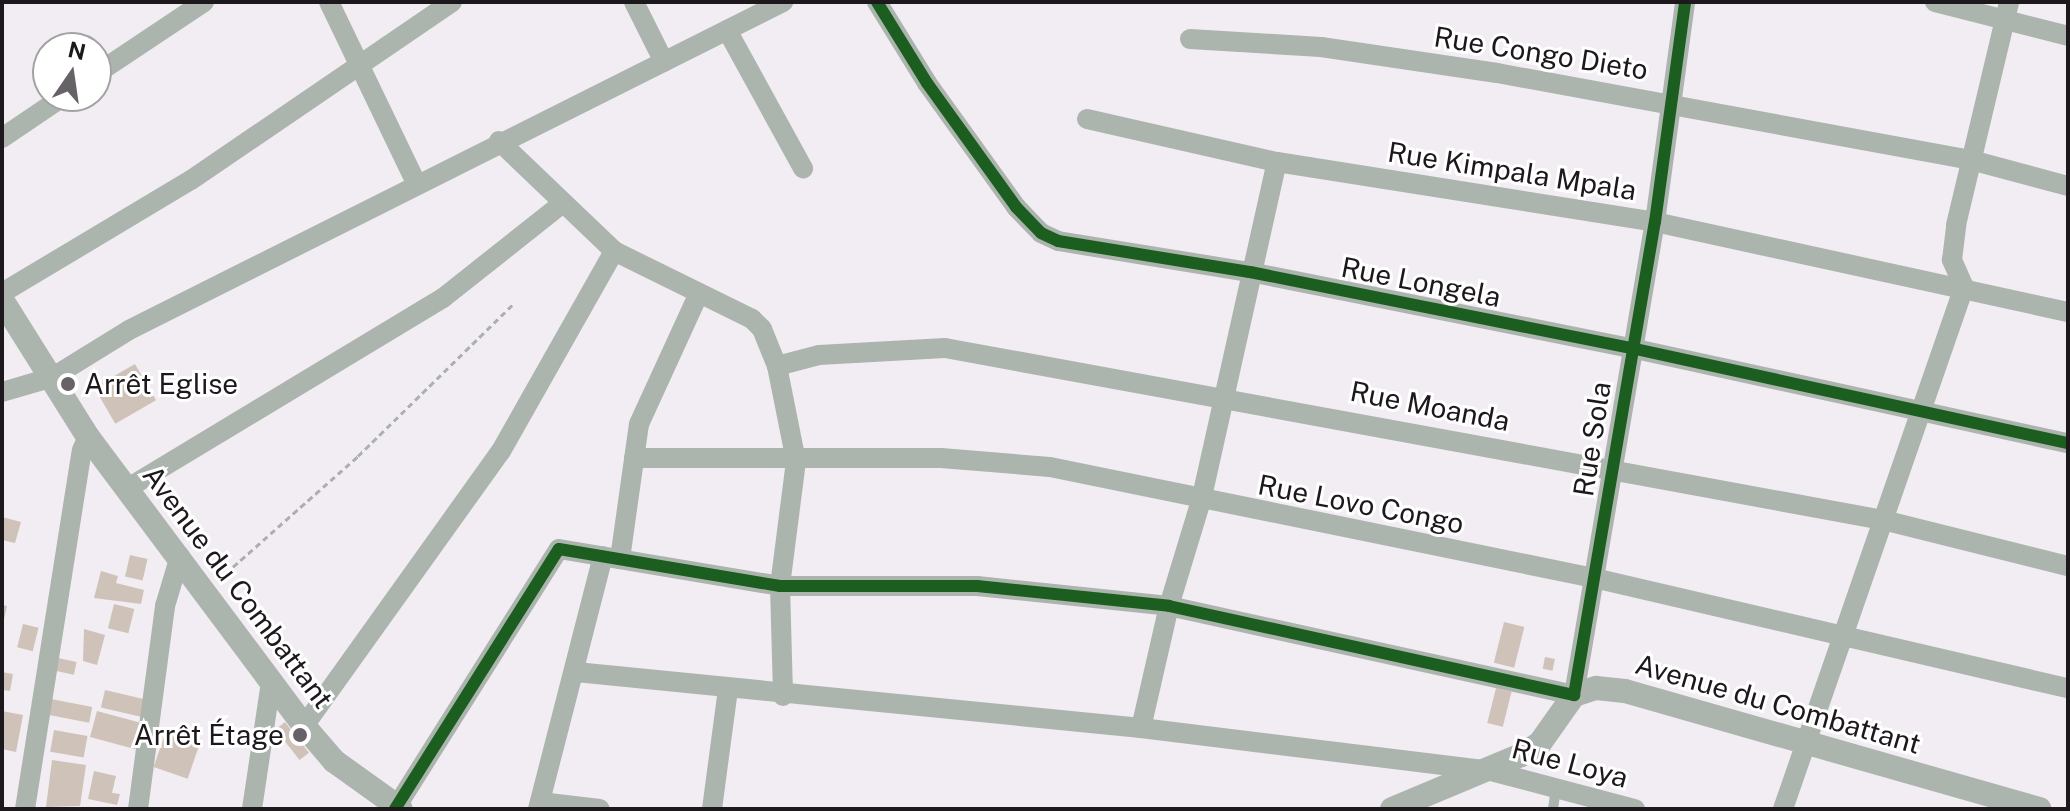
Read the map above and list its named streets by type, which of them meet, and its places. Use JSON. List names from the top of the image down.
{
  "streets": {
    "street": [
      "Rue Congo Dieto",
      "Rue Kimpala Mpala",
      "Rue Longela",
      "Rue Moanda",
      "Rue Sola",
      "Rue Lovo Congo",
      "Avenue du Combattant",
      "Rue Loya"
    ]
  },
  "crossings": [
    ["Rue Congo Dieto", "Rue Sola"],
    ["Rue Kimpala Mpala", "Rue Sola"],
    ["Rue Longela", "Rue Sola"],
    ["Rue Moanda", "Rue Sola"],
    ["Rue Sola", "Rue Lovo Congo"],
    ["Rue Sola", "Avenue du Combattant"]
  ],
  "places": ["Arrêt Eglise", "Arrêt Étage"],
  "north": "top"
}
